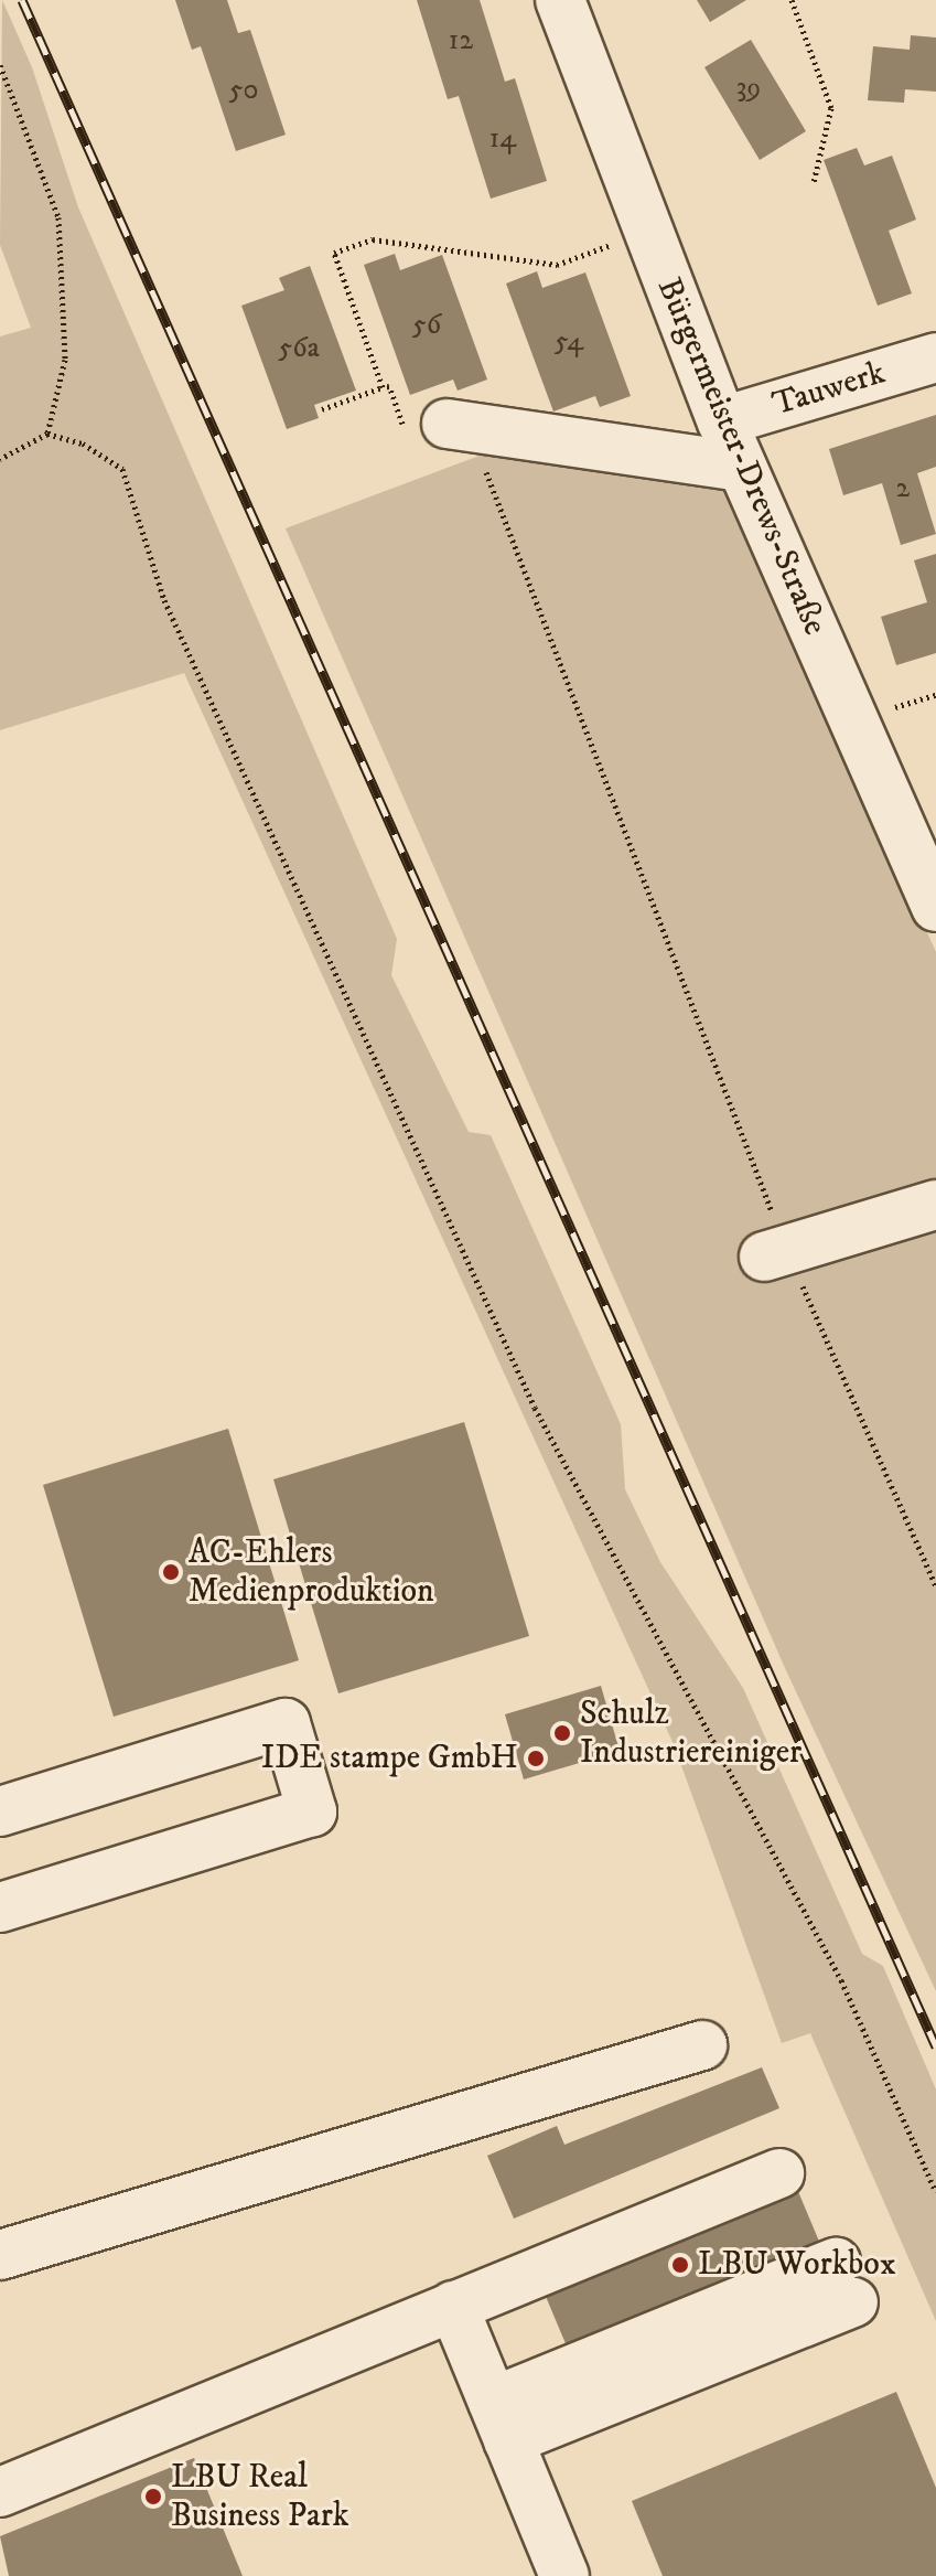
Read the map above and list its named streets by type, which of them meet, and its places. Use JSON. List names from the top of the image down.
{
  "streets": {
    "street": ["Tauwerk", "Bürgermeister-Drews-Straße"]
  },
  "crossings": [
    ["Tauwerk", "Bürgermeister-Drews-Straße"]
  ],
  "places": [
    "AC-Ehlers Medienproduktion",
    "Schulz Industriereiniger",
    "IDE stampe GmbH",
    "LBU Workbox",
    "LBU Real Business Park"
  ],
  "house_numbers": [
    "12",
    "39",
    "50",
    "14",
    "56",
    "54",
    "56a",
    "2"
  ]
}
